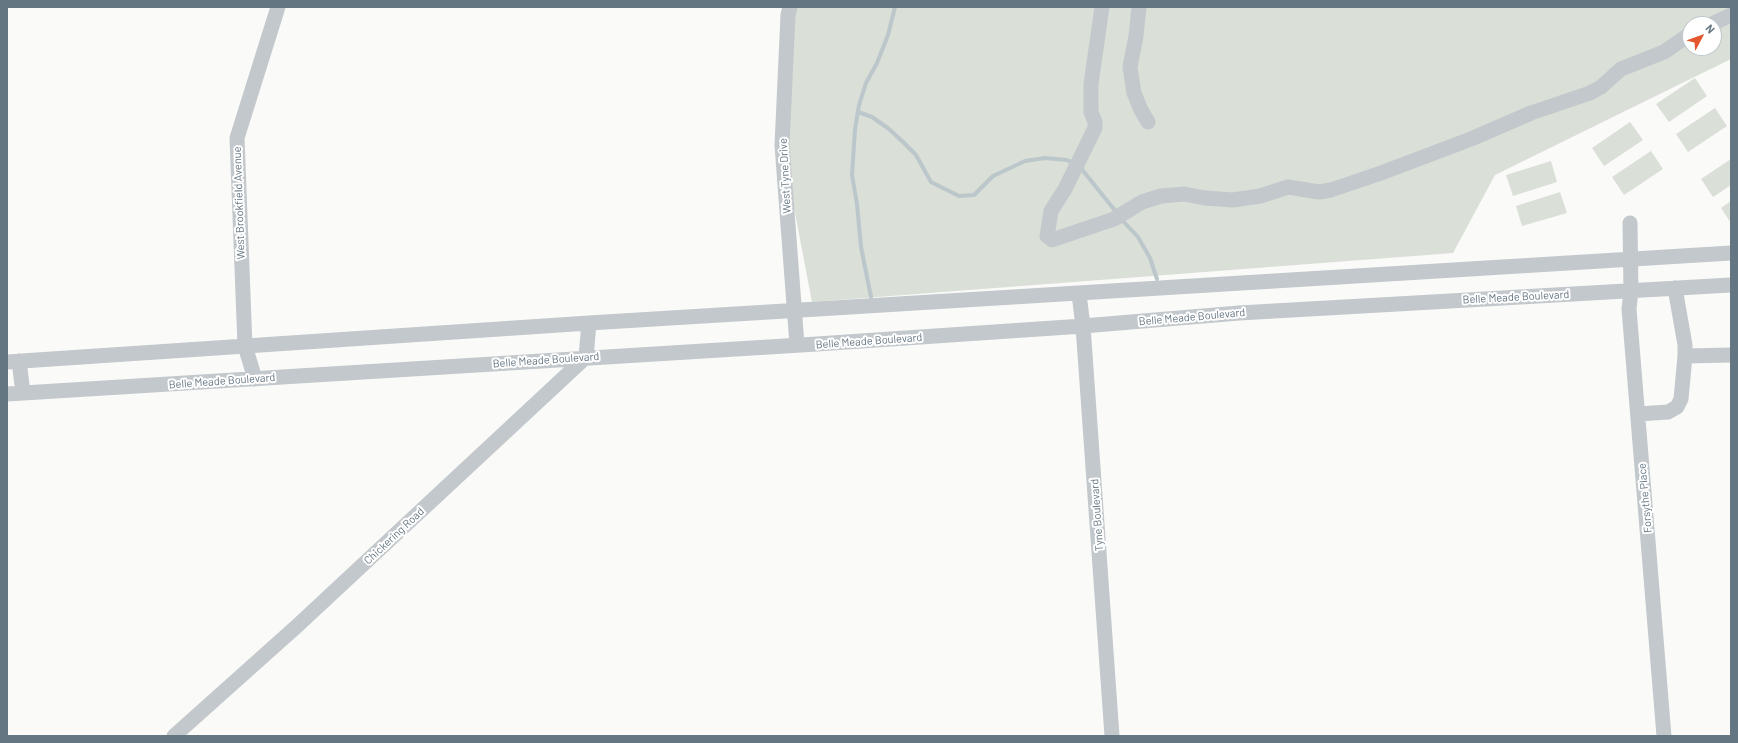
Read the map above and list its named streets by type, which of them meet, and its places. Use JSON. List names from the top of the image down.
{
  "streets": {
    "street": [
      "West Tyne Drive",
      "West Brookfield Avenue",
      "Belle Meade Boulevard",
      "Forsythe Place",
      "Tyne Boulevard",
      "Chickering Road"
    ]
  },
  "crossings": [
    ["West Tyne Drive", "Belle Meade Boulevard"],
    ["West Brookfield Avenue", "Belle Meade Boulevard"],
    ["Belle Meade Boulevard", "Forsythe Place"],
    ["Belle Meade Boulevard", "Tyne Boulevard"],
    ["Belle Meade Boulevard", "Chickering Road"]
  ],
  "north": "top right"
}
